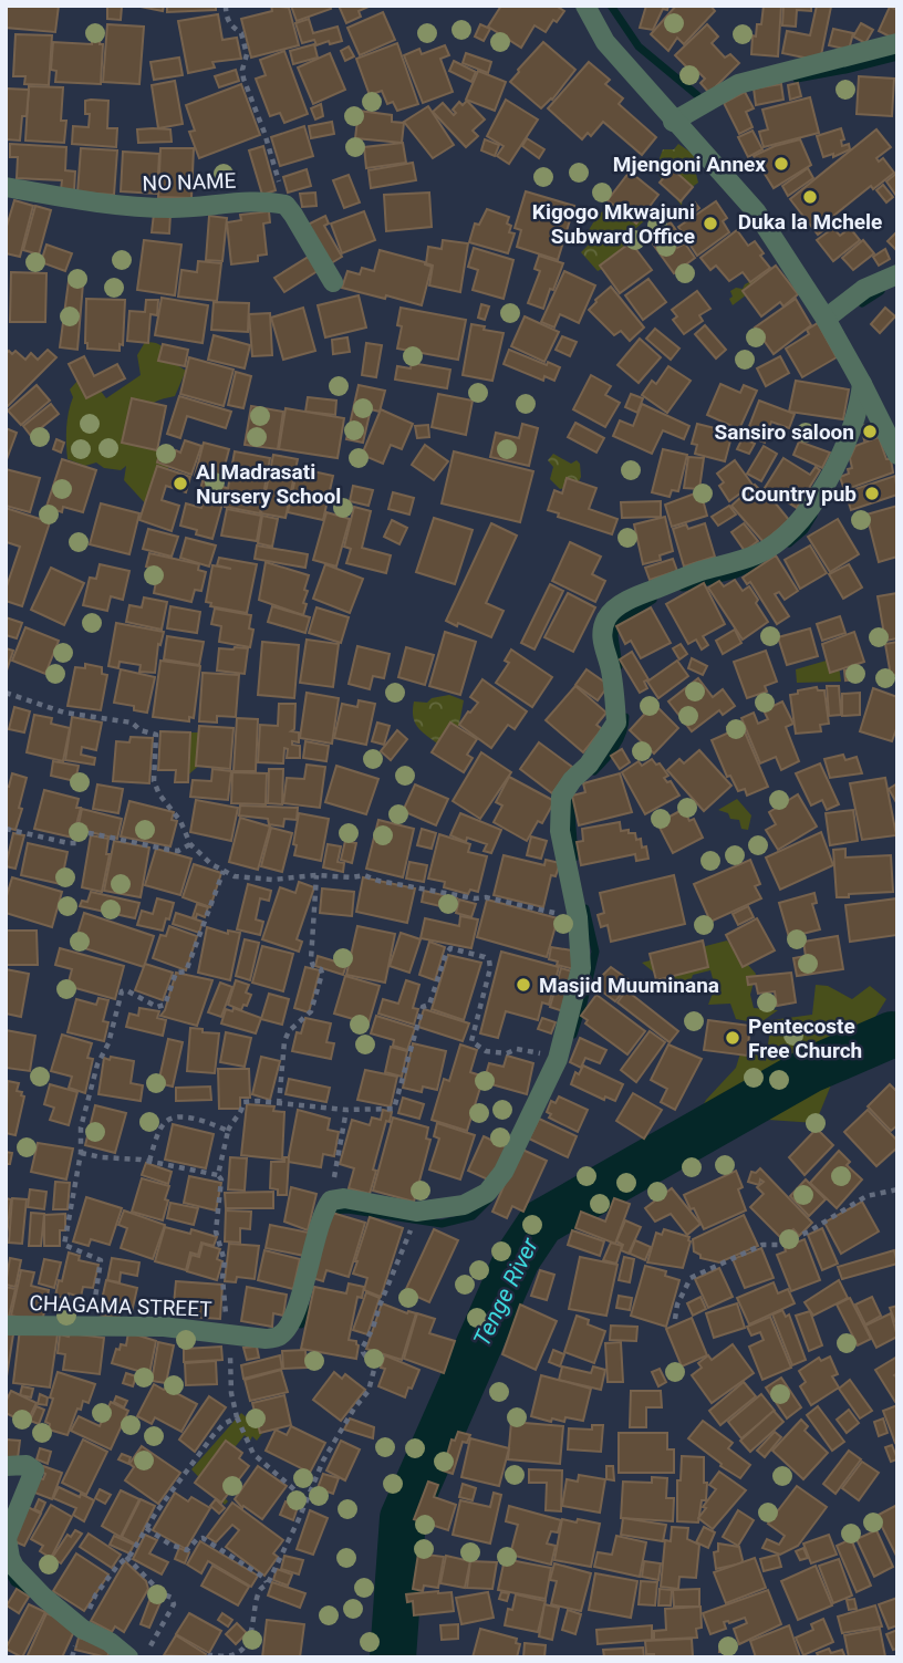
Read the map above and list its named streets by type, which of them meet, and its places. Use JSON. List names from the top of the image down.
{
  "streets": {
    "street": ["NO NAME", "CHAGAMA STREET"]
  },
  "water": ["Tenge River"],
  "places": [
    "Mjengoni Annex",
    "Duka la Mchele",
    "Kigogo Mkwajuni Subward Office",
    "Sansiro saloon",
    "Al Madrasati Nursery School",
    "Country pub",
    "Masjid Muuminana",
    "Pentecoste Free Church"
  ]
}
